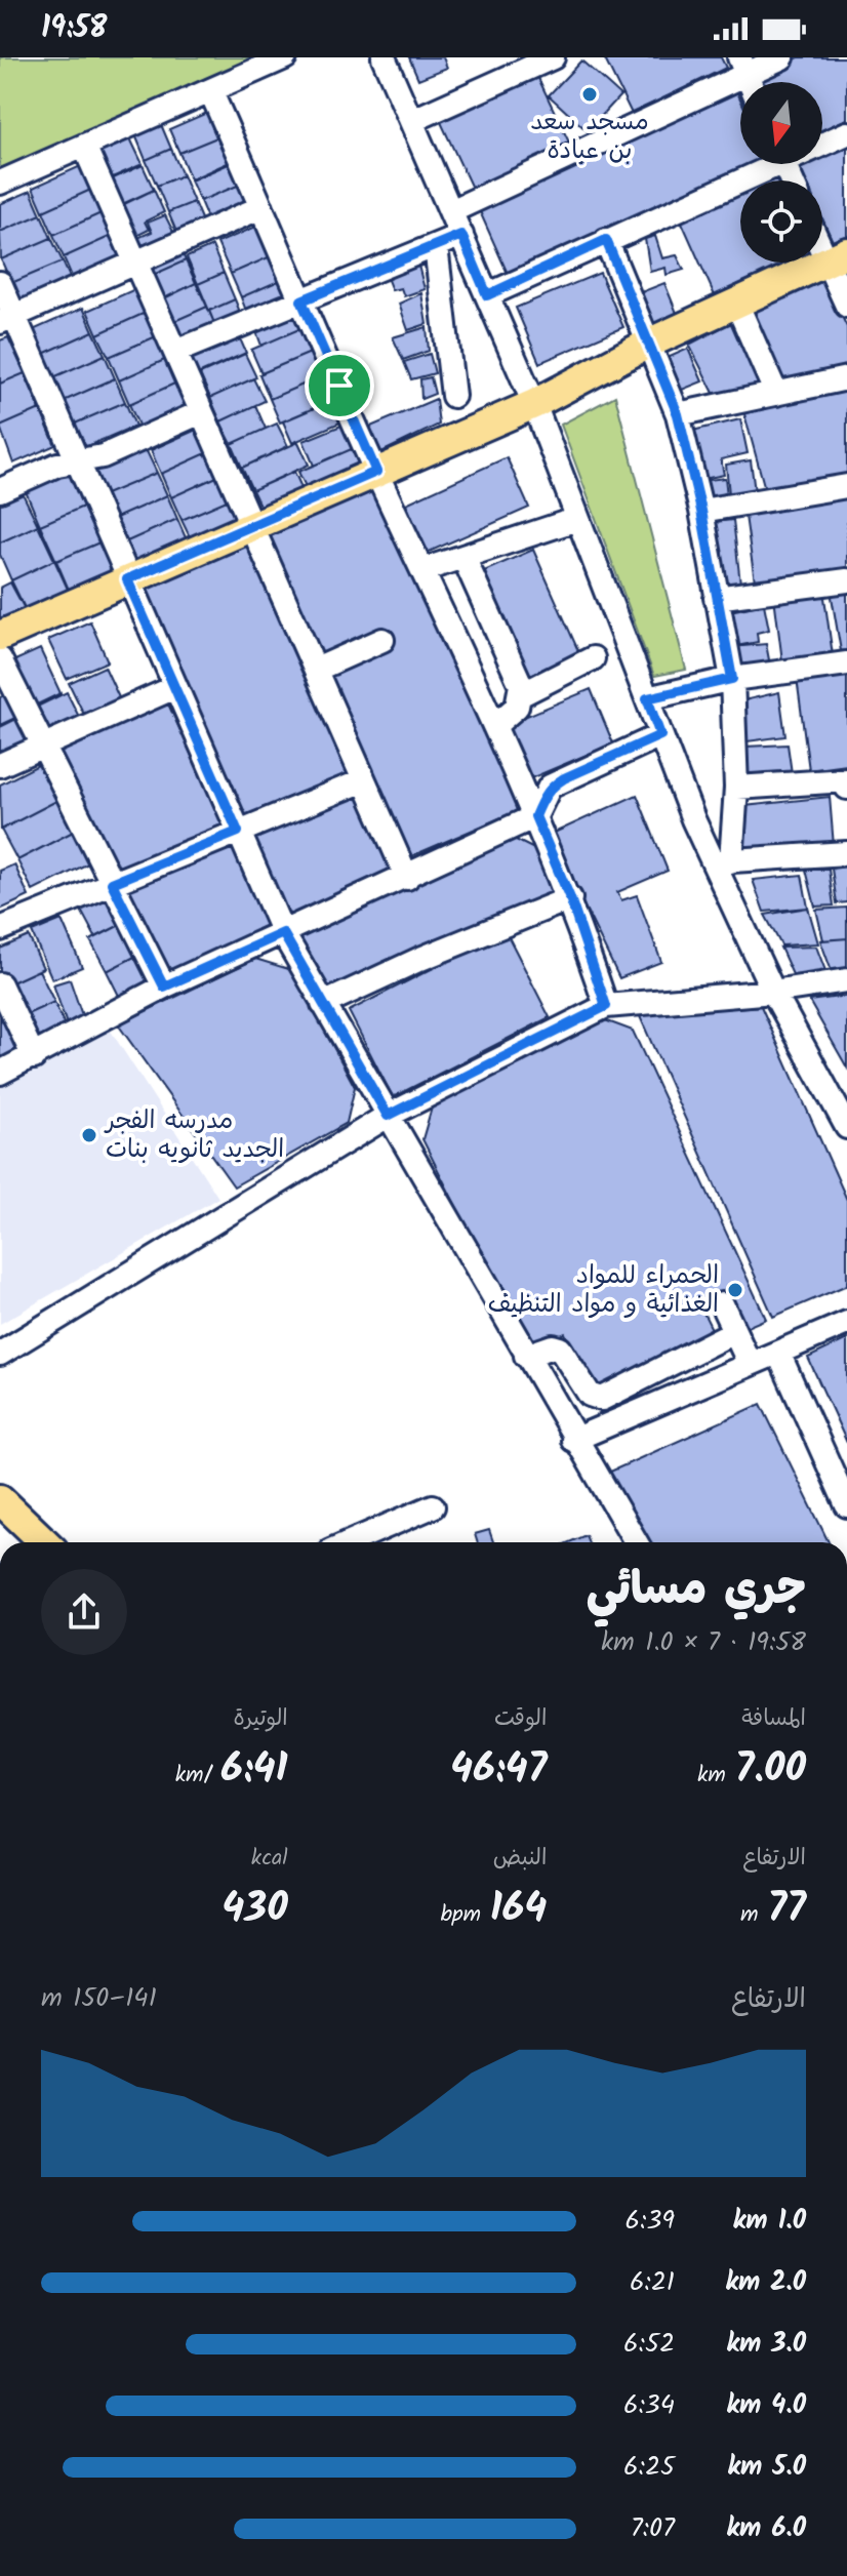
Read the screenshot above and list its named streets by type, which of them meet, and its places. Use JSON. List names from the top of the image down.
{
  "places": ["مسجد سعد بن عبادة", "مدرسه الفجر الجديد ثانويه بنات", "الحمراء للمواد الغذائية و مواد التنظيف"],
  "north": "bottom",
  "page": {
    "status": "19:58",
    "heading": ["جري مسائي", "19:58 · 7 × 1.0 km"],
    "stats": [
      ["المسافة", "7.00 km"],
      ["الوقت", "46:47"],
      ["الوتيرة", "6:41 /km"],
      ["الارتفاع", "77 m"],
      ["النبض", "164 bpm"],
      ["kcal", "430"]
    ],
    "chart": ["الارتفاع", "141–150 m"],
    "list": [
      {
        "name": "1.0 km",
        "note": "6:39"
      },
      {
        "name": "2.0 km",
        "note": "6:21"
      },
      {
        "name": "3.0 km",
        "note": "6:52"
      },
      {
        "name": "4.0 km",
        "note": "6:34"
      },
      {
        "name": "5.0 km",
        "note": "6:25"
      },
      {
        "name": "6.0 km",
        "note": "7:07"
      }
    ]
  }
}
